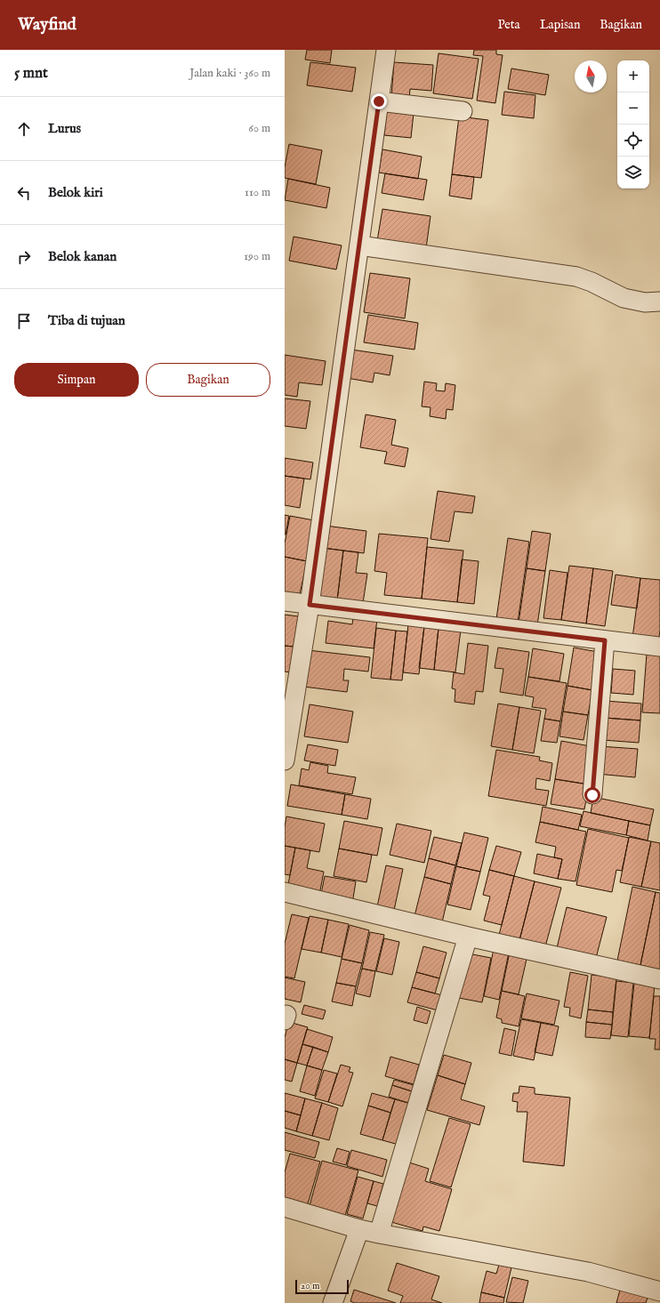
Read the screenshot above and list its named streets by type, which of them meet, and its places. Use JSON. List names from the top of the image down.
{
  "scale_bar": "20 m",
  "north": "top",
  "page": {
    "header": "Wayfind",
    "nav": ["Peta", "Lapisan", "Bagikan"],
    "heading": ["5 mnt", "Jalan kaki · 360 m"],
    "map_buttons": ["+", "−"],
    "list": [
      ["Lurus", "60 m"],
      ["Belok kiri", "110 m"],
      ["Belok kanan", "190 m"],
      "Tiba di tujuan"
    ],
    "buttons": ["Simpan", "Bagikan"],
    "scale": "20 m"
  }
}
